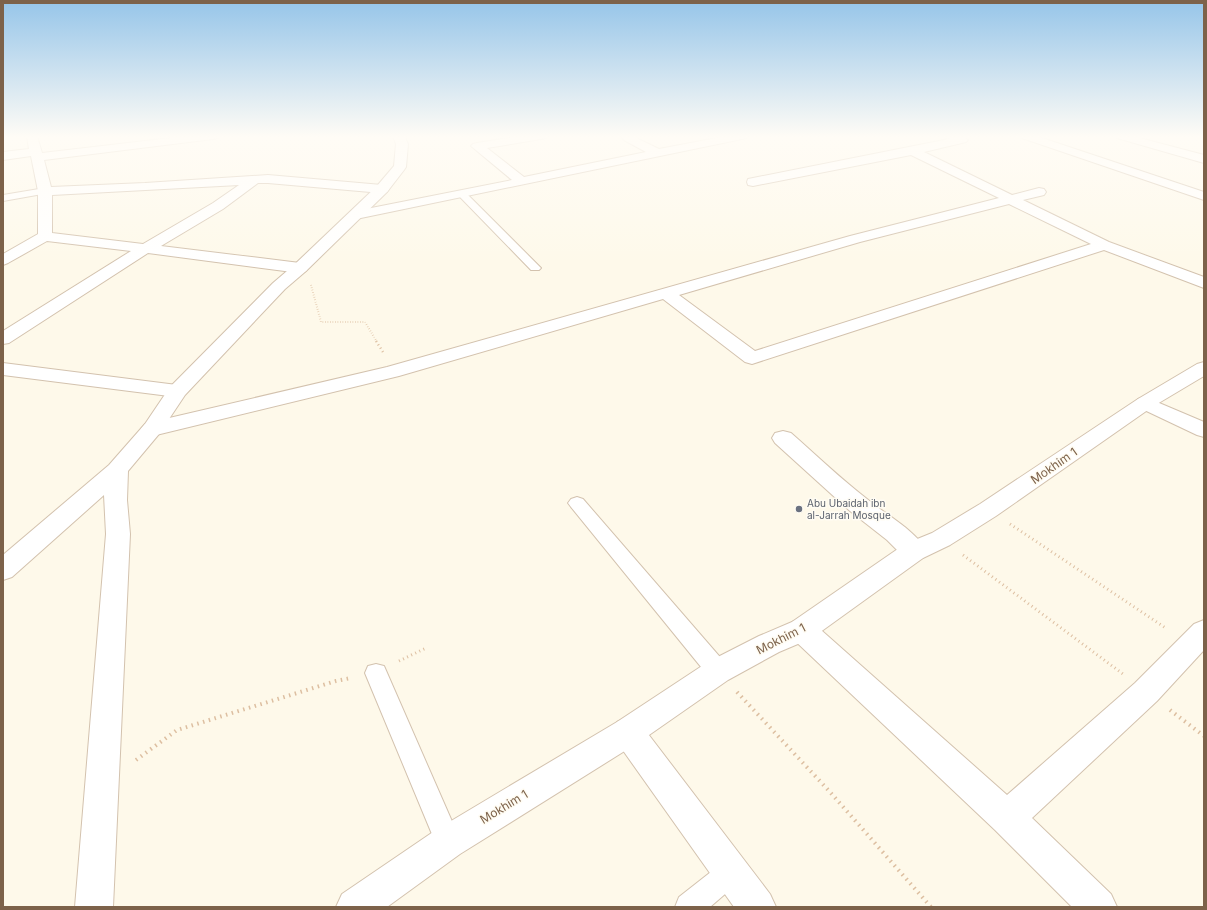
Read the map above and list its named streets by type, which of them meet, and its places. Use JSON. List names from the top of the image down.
{
  "streets": {
    "street": ["Mokhim 1"]
  },
  "places": ["Abu Ubaidah ibn al-Jarrah Mosque"]
}
